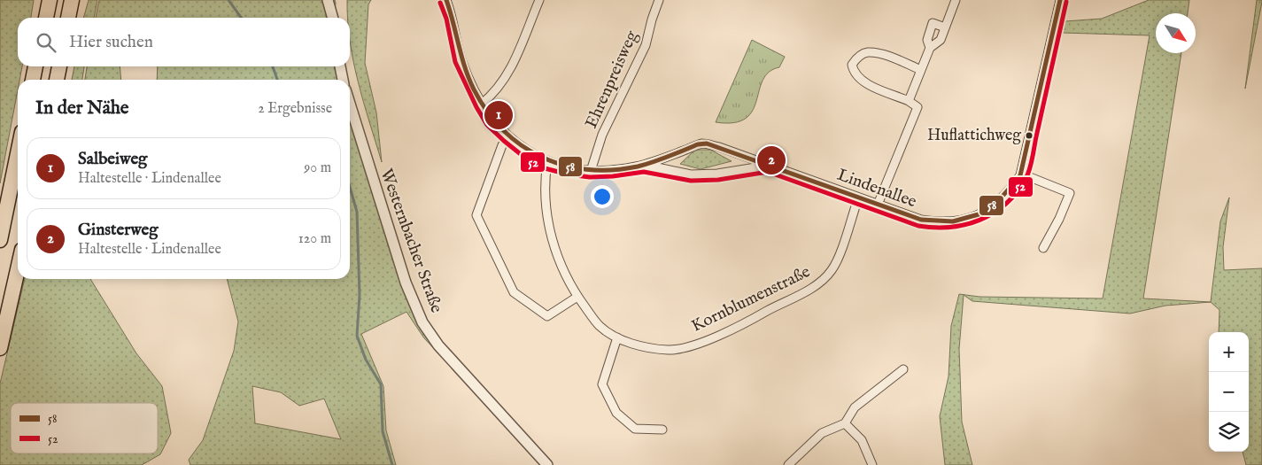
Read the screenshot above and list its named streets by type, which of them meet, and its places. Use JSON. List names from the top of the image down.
{
  "streets": {
    "street": [
      "Ehrenpreisweg",
      "Lindenallee",
      "Westernbacher Straße",
      "Kornblumenstraße"
    ]
  },
  "crossings": [
    ["Ehrenpreisweg", "Lindenallee"],
    ["Lindenallee", "Kornblumenstraße"]
  ],
  "places": ["Huflattichweg"],
  "lines": ["transit line 58", "transit line 52"],
  "legend": ["58", "52"],
  "north": "bottom right",
  "page": {
    "search": "Hier suchen",
    "heading": ["In der Nähe", "2 Ergebnisse"],
    "pins": ["1", "2"],
    "list": [
      {
        "mark": "1",
        "name": "Salbeiweg",
        "note": "Haltestelle · Lindenallee",
        "value": "90 m"
      },
      {
        "mark": "2",
        "name": "Ginsterweg",
        "note": "Haltestelle · Lindenallee",
        "value": "120 m"
      }
    ],
    "map_buttons": ["+", "−"]
  }
}
